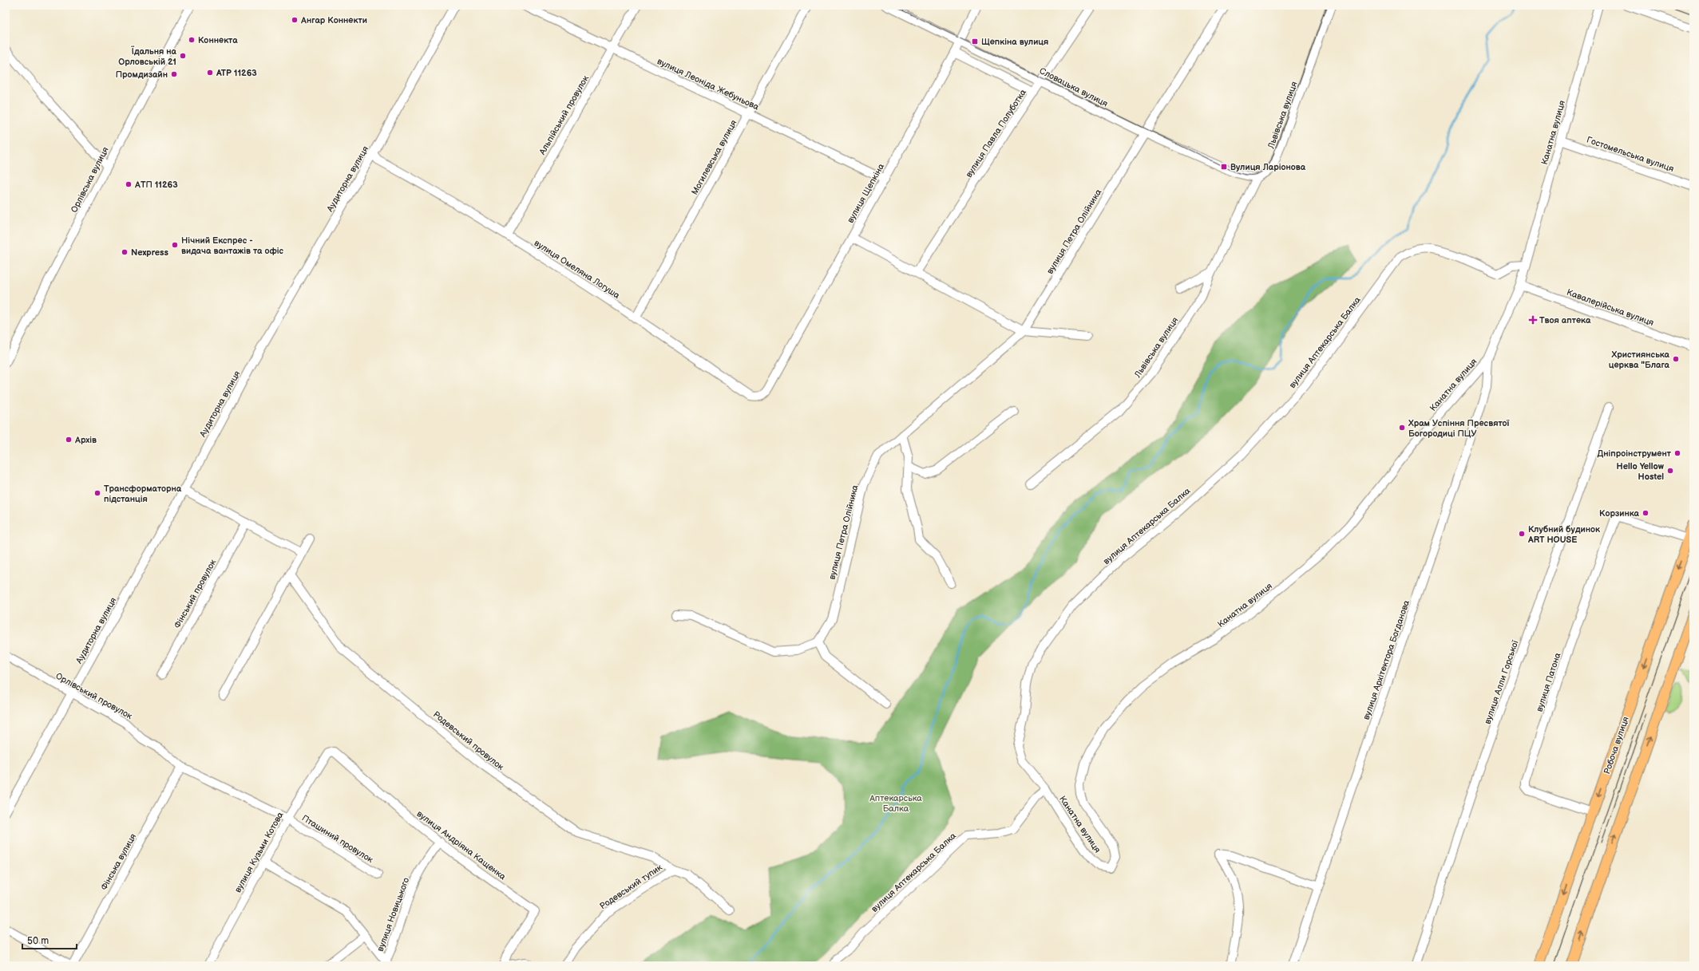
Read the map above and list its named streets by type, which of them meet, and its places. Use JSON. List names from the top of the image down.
{
  "streets": {
    "main road": ["Робоча вулиця"],
    "street": [
      "вулиця Леоніда Жебуньова",
      "Словацька вулиця",
      "Альпійський провулок",
      "Львівська вулиця",
      "Канатна вулиця",
      "вулиця Павла Полуботка",
      "Гостомельська вулиця",
      "Могилевська вулиця",
      "Аудиторна вулиця",
      "Орлівська вулиця",
      "вулиця Щепкіна",
      "вулиця Петра Олійника",
      "вулиця Омеляна Логуша",
      "Кавалерійська вулиця",
      "вулиця Аптекарська Балка",
      "Фінський провулок",
      "вулиця Архітектора Богданова",
      "вулиця Алли Горської",
      "вулиця Патона",
      "Орлівський провулок",
      "Родевський провулок",
      "Пташиний провулок",
      "вулиця Андріяна Кащенка",
      "вулиця Кузьми Котова",
      "Фінська вулиця",
      "Родевський тупик",
      "вулиця Новицького"
    ]
  },
  "crossings": [
    ["вулиця Леоніда Жебуньова", "Альпійський провулок"],
    ["вулиця Леоніда Жебуньова", "Могилевська вулиця"],
    ["вулиця Леоніда Жебуньова", "вулиця Щепкіна"],
    ["Словацька вулиця", "Львівська вулиця"],
    ["Словацька вулиця", "вулиця Павла Полуботка"],
    ["Словацька вулиця", "вулиця Щепкіна"],
    ["Словацька вулиця", "вулиця Петра Олійника"],
    ["Альпійський провулок", "вулиця Омеляна Логуша"],
    ["Канатна вулиця", "Гостомельська вулиця"],
    ["Канатна вулиця", "Кавалерійська вулиця"],
    ["Канатна вулиця", "вулиця Аптекарська Балка"],
    ["Канатна вулиця", "вулиця Архітектора Богданова"],
    ["Могилевська вулиця", "вулиця Омеляна Логуша"],
    ["Аудиторна вулиця", "вулиця Омеляна Логуша"],
    ["Аудиторна вулиця", "Орлівський провулок"],
    ["вулиця Щепкіна", "вулиця Омеляна Логуша"],
    ["вулиця Патона", "Робоча вулиця"],
    ["Орлівський провулок", "Пташиний провулок"],
    ["Орлівський провулок", "вулиця Кузьми Котова"],
    ["Орлівський провулок", "Фінська вулиця"],
    ["Родевський провулок", "Родевський тупик"],
    ["Пташиний провулок", "вулиця Кузьми Котова"],
    ["вулиця Андріяна Кащенка", "вулиця Кузьми Котова"],
    ["вулиця Андріяна Кащенка", "вулиця Новицького"],
    ["вулиця Кузьми Котова", "вулиця Новицького"]
  ],
  "parks": ["Аптекарська Балка"],
  "places": {
    "other": [
      "Ангар Коннекти",
      "Коннекта",
      "Їдальня на Орловській 21",
      "ATP 11263",
      "Промдизайн",
      "АТП 11263",
      "Нічний Експрес - видача вантажів та офіс",
      "Nexpress",
      "Християнська церква \"Блага",
      "Храм Успіння Пресвятої Богородиці ПЦУ",
      "Архів",
      "Дніпроінструмент",
      "Hello Yellow Hostel",
      "Трансформаторна підстанція",
      "Корзинка",
      "Клубний будинок ART HOUSE"
    ],
    "transit": ["Щепкіна вулиця", "Вулиця Ларіонова"],
    "health": ["Твоя аптека"]
  },
  "scale_bar": "50 m"
}
